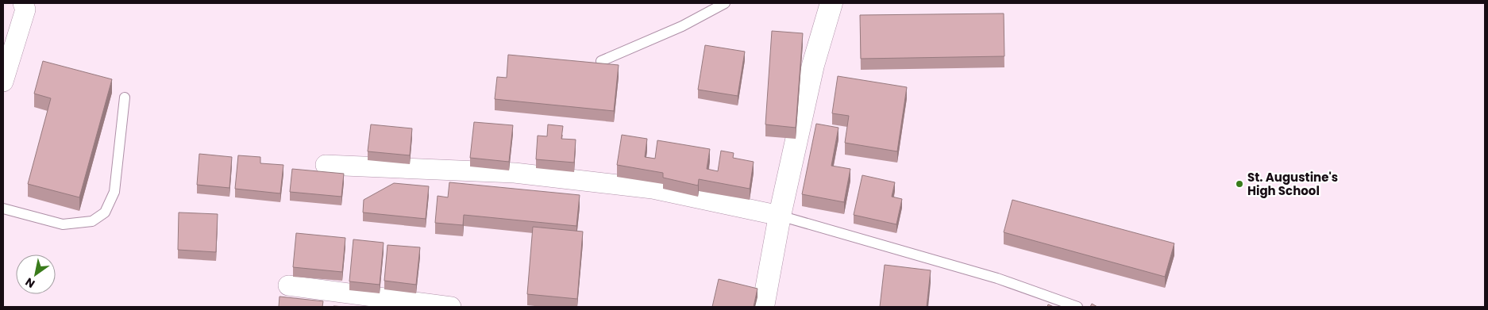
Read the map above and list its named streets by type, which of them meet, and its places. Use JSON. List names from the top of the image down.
{
  "places": ["St. Augustine's High School"],
  "north": "bottom left"
}
